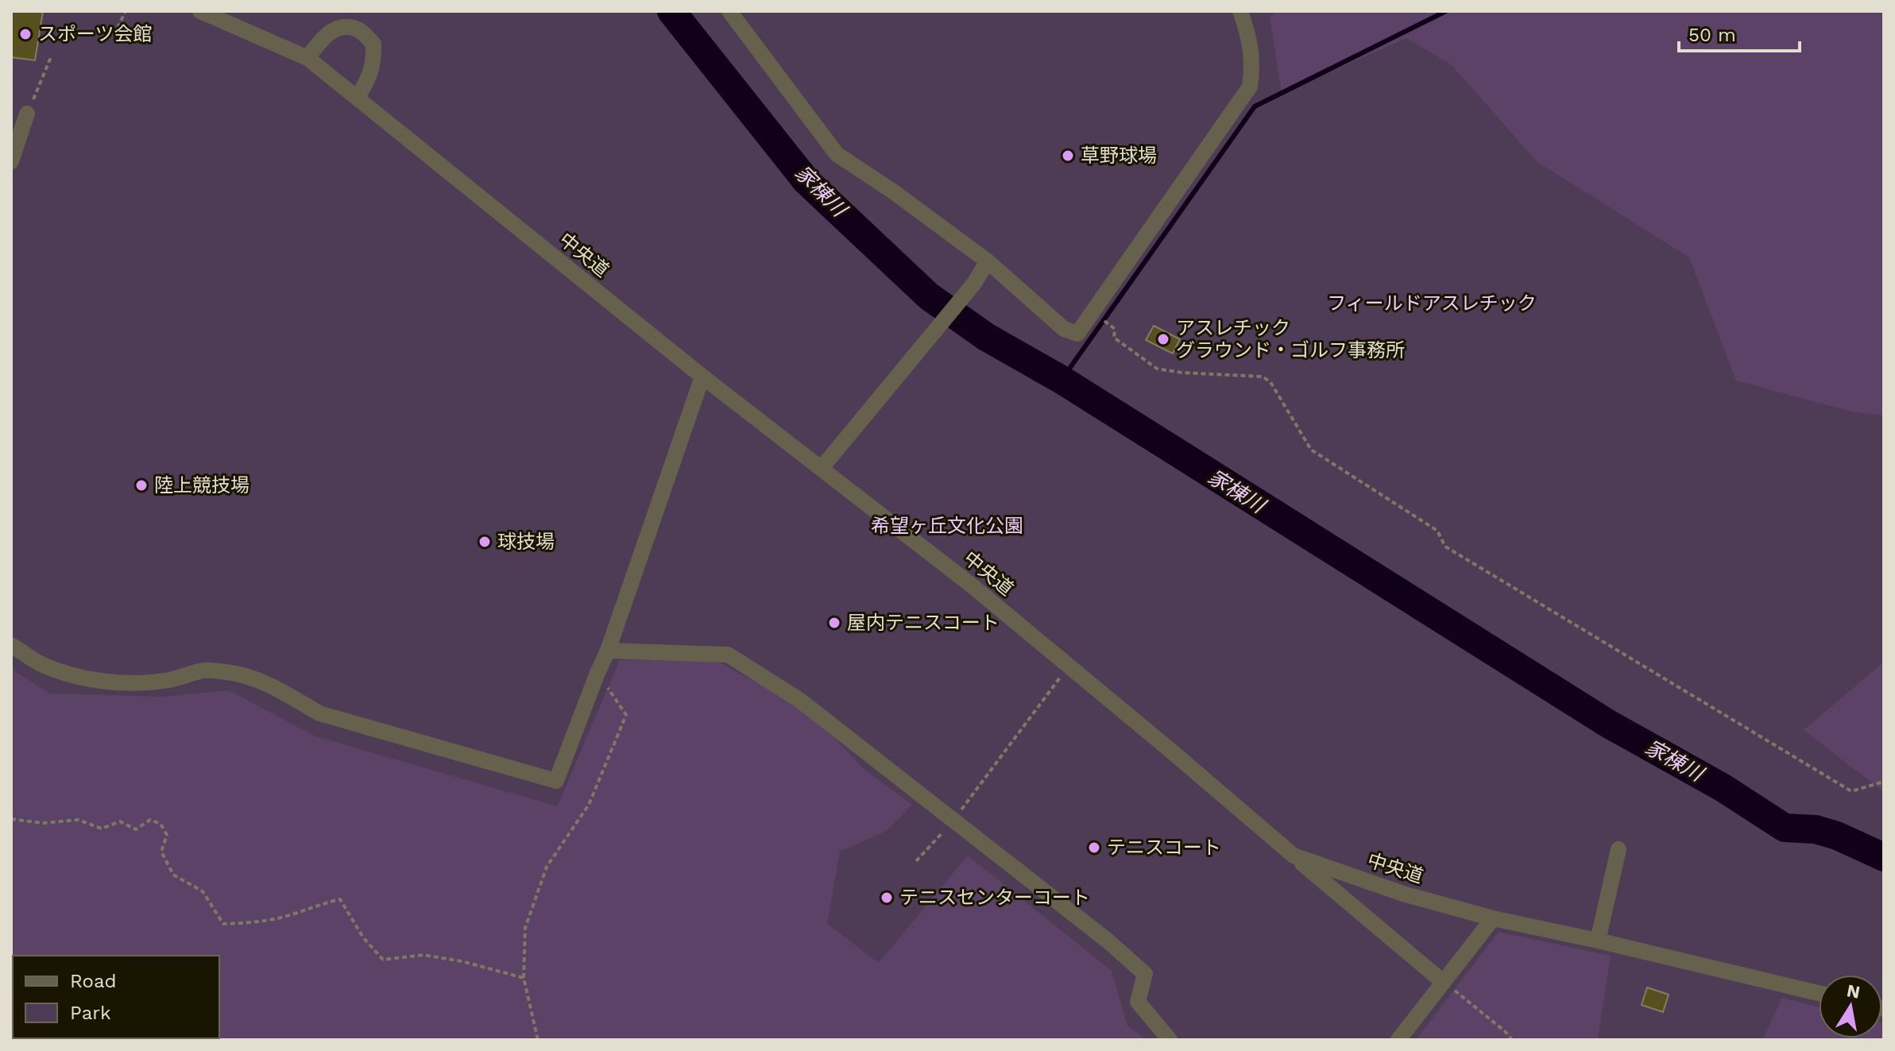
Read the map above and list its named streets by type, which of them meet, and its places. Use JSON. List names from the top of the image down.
{
  "streets": {
    "lane": ["中央道"]
  },
  "water": ["家棟川"],
  "parks": ["フィールドアスレチック", "希望ヶ丘文化公園"],
  "places": [
    "スポーツ会館",
    "草野球場",
    "アスレチック グラウンド・ゴルフ事務所",
    "陸上競技場",
    "球技場",
    "屋内テニスコート",
    "テニスコート",
    "テニスセンターコート"
  ],
  "legend": ["Road", "Park"],
  "scale_bar": "50 m",
  "north": "top"
}
